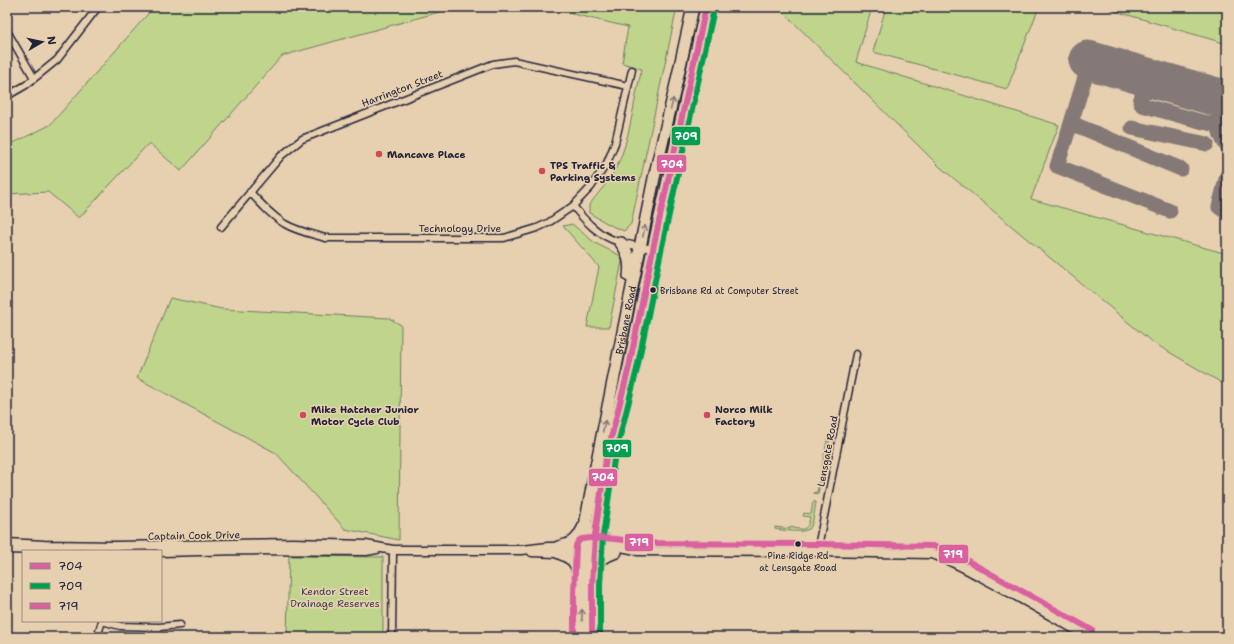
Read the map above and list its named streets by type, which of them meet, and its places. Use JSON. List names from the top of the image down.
{
  "streets": {
    "highway": ["Brisbane Road"],
    "street": [
      "Harrington Street",
      "Technology Drive",
      "Lensgate Road",
      "Captain Cook Drive"
    ]
  },
  "crossings": [
    ["Harrington Street", "Technology Drive"],
    ["Brisbane Road", "Captain Cook Drive"],
    ["Lensgate Road", "Captain Cook Drive"]
  ],
  "parks": ["Kendor Street Drainage Reserves"],
  "places": [
    "Mancave Place",
    "TPS Traffic & Parking Systems",
    "Brisbane Rd at Computer Street",
    "Mike Hatcher Junior Motor Cycle Club",
    "Norco Milk Factory",
    "Pine Ridge Rd at Lensgate Road"
  ],
  "lines": ["transit line 704", "transit line 709", "transit line 719"],
  "legend": ["704", "709", "719"],
  "north": "right"
}
